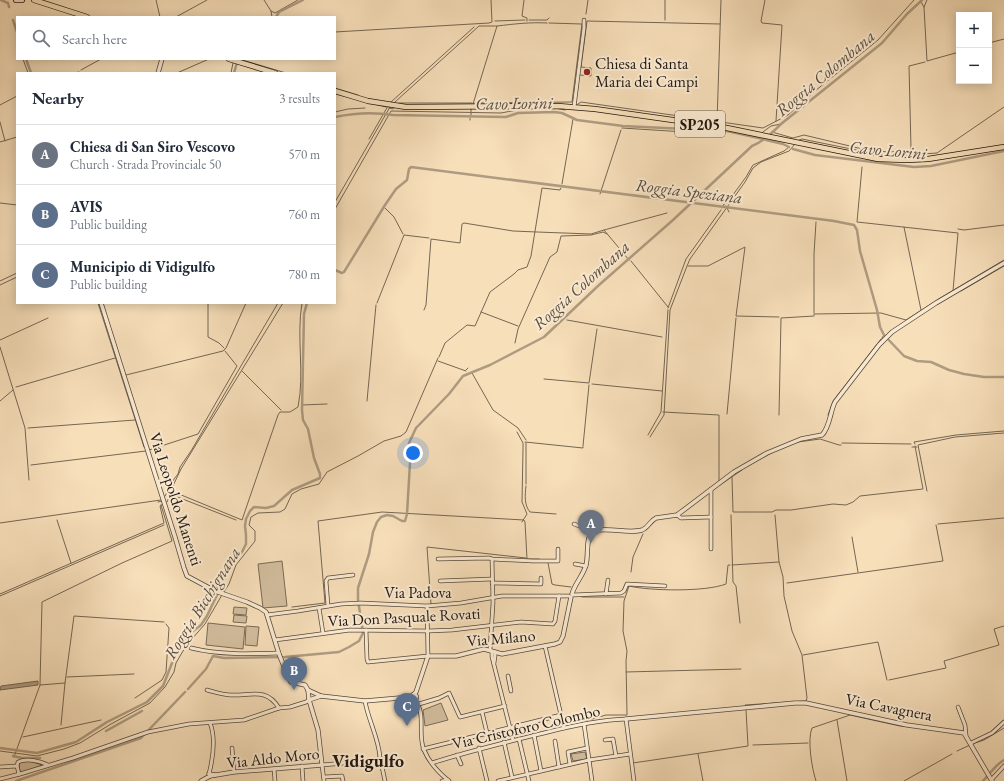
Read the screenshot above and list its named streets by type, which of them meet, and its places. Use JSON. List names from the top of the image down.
{
  "streets": {
    "main road": ["SP205"],
    "street": [
      "Via Leopoldo Manenti",
      "Via Padova",
      "Via Don Pasquale Rovati",
      "Via Milano",
      "Via Cavagnera",
      "Via Cristoforo Colombo",
      "Via Aldo Moro"
    ]
  },
  "crossings": [
    ["Via Leopoldo Manenti", "Via Padova"],
    ["Via Padova", "Via Don Pasquale Rovati"],
    ["Via Padova", "Via Milano"],
    ["Via Cavagnera", "Via Cristoforo Colombo"]
  ],
  "districts": ["Vidigulfo"],
  "water": [
    "Roggia Colombana",
    "Cavo Lorini",
    "Roggia Speziana",
    "Roggia Bicchignana"
  ],
  "places": ["Chiesa di Santa Maria dei Campi"],
  "page": {
    "map_buttons": ["+", "−"],
    "search": "Search here",
    "heading": ["Nearby", "3 results"],
    "list": [
      {
        "mark": "A",
        "name": "Chiesa di San Siro Vescovo",
        "note": "Church · Strada Provinciale 50",
        "value": "570 m"
      },
      {
        "mark": "B",
        "name": "AVIS",
        "note": "Public building",
        "value": "760 m"
      },
      {
        "mark": "C",
        "name": "Municipio di Vidigulfo",
        "note": "Public building",
        "value": "780 m"
      }
    ],
    "pins": ["A", "B", "C"]
  }
}
